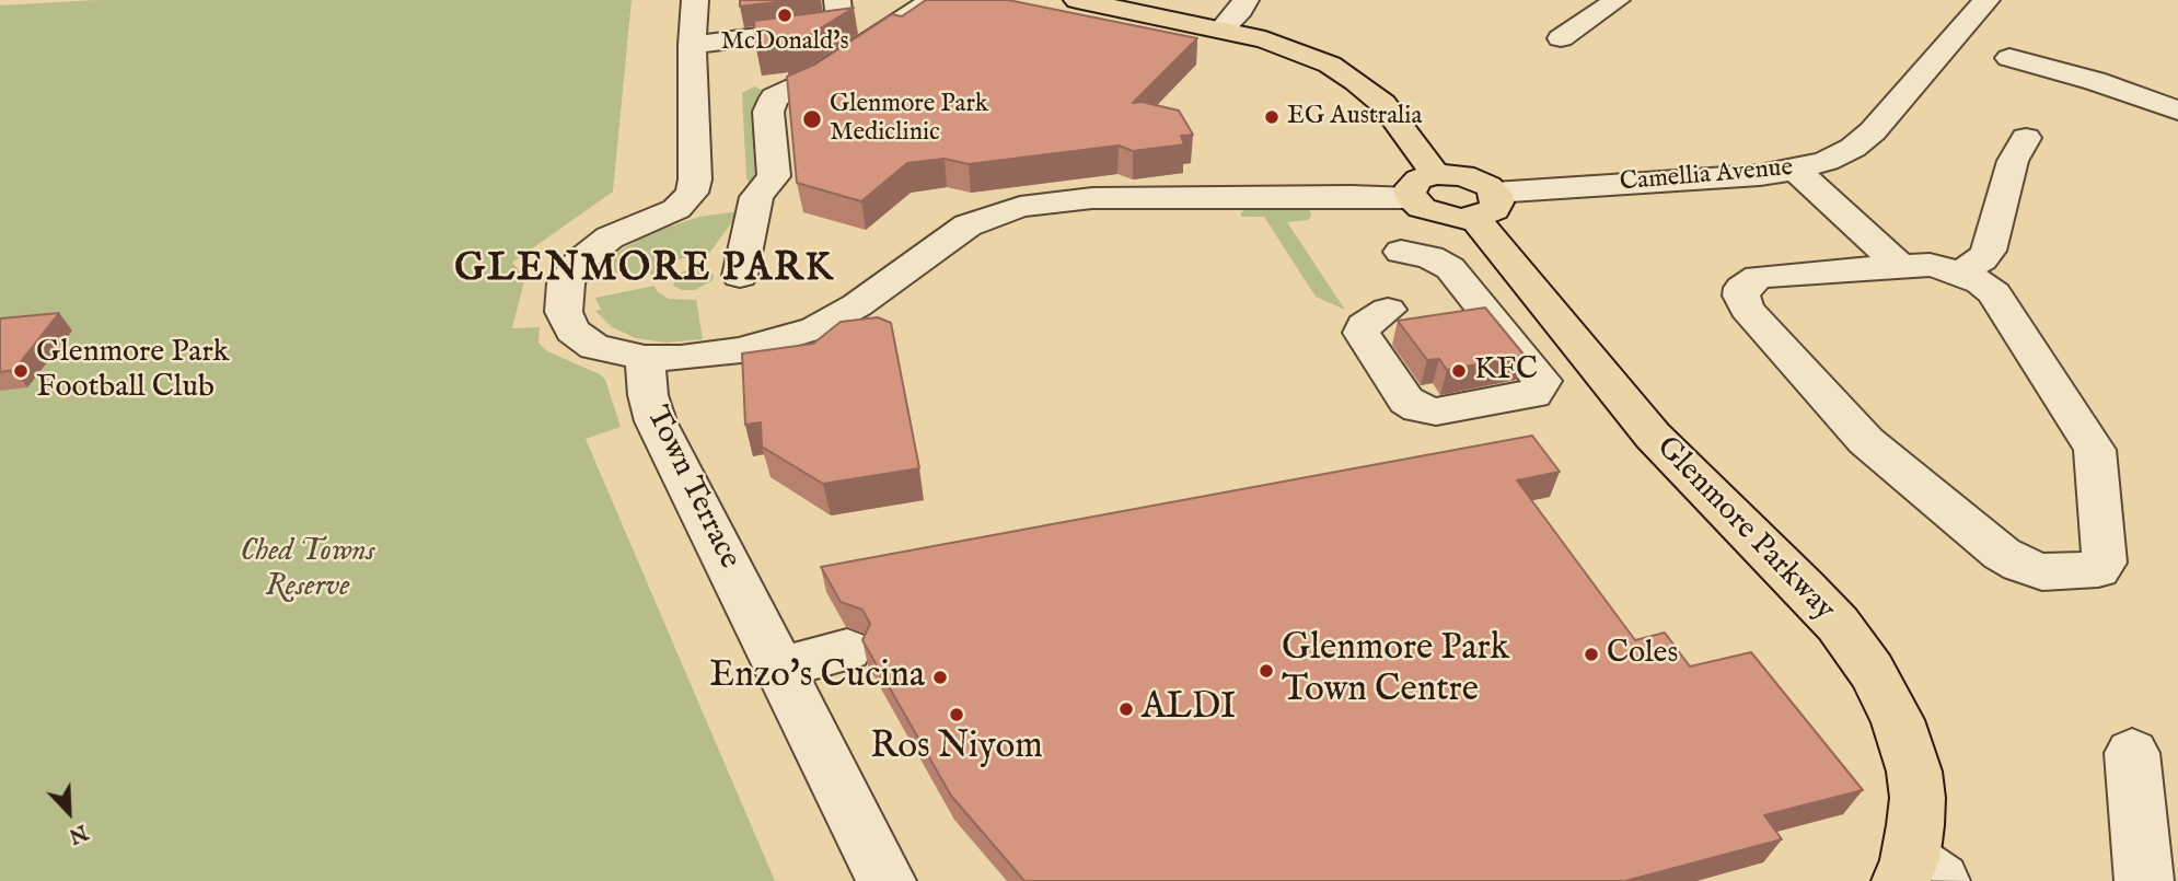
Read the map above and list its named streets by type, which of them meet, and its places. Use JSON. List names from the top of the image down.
{
  "streets": {
    "main road": ["Glenmore Parkway"],
    "street": ["Camellia Avenue", "Town Terrace"]
  },
  "crossings": [
    ["Camellia Avenue", "Glenmore Parkway"]
  ],
  "districts": ["GLENMORE PARK"],
  "parks": ["Ched Towns Reserve"],
  "places": [
    "McDonald's",
    "EG Australia",
    "Glenmore Park Mediclinic",
    "Glenmore Park Football Club",
    "KFC",
    "Coles",
    "Glenmore Park Town Centre",
    "Enzo's Cucina",
    "ALDI",
    "Ros Niyom"
  ],
  "north": "bottom right"
}
